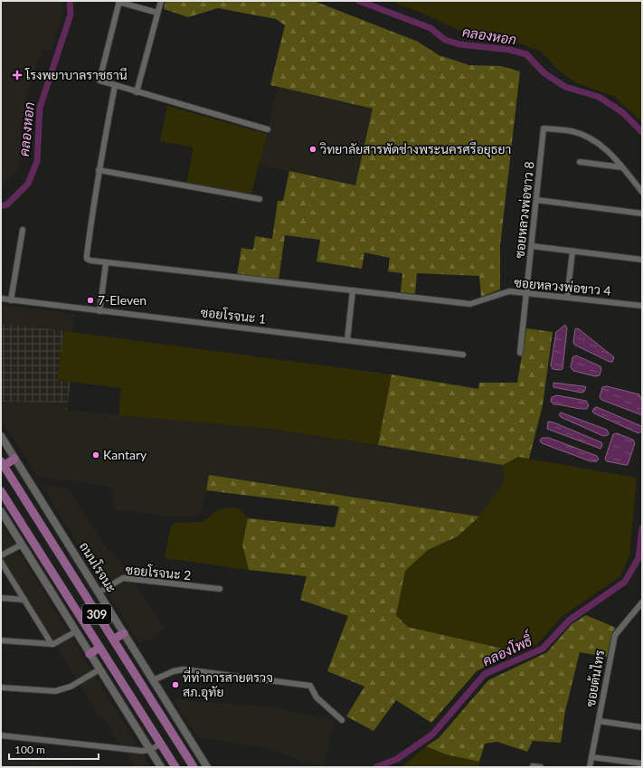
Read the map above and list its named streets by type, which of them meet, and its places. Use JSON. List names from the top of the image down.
{
  "streets": {
    "main road": ["ถนนโรจนะ", "309"],
    "street": [
      "ซอยหลวงพ่อขาว 8",
      "ซอยหลวงพ่อขาว 4",
      "ซอยโรจนะ 1",
      "ซอยโรจนะ 2",
      "ซอยต้นไทร"
    ]
  },
  "crossings": [
    ["ซอยหลวงพ่อขาว 8", "ซอยหลวงพ่อขาว 4"],
    ["ถนนโรจนะ", "ซอยโรจนะ 2"]
  ],
  "water": ["คลองหอก", "คลองโพธิ์"],
  "places": {
    "health": ["โรงพยาบาลราชธานี"],
    "other": [
      "วิทยาลัยสารพัดช่างพระนครศรีอยุธยา",
      "7-Eleven",
      "Kantary",
      "ที่ทำการสายตรวจ สภ.อุทัย"
    ]
  },
  "scale_bar": "100 m"
}
